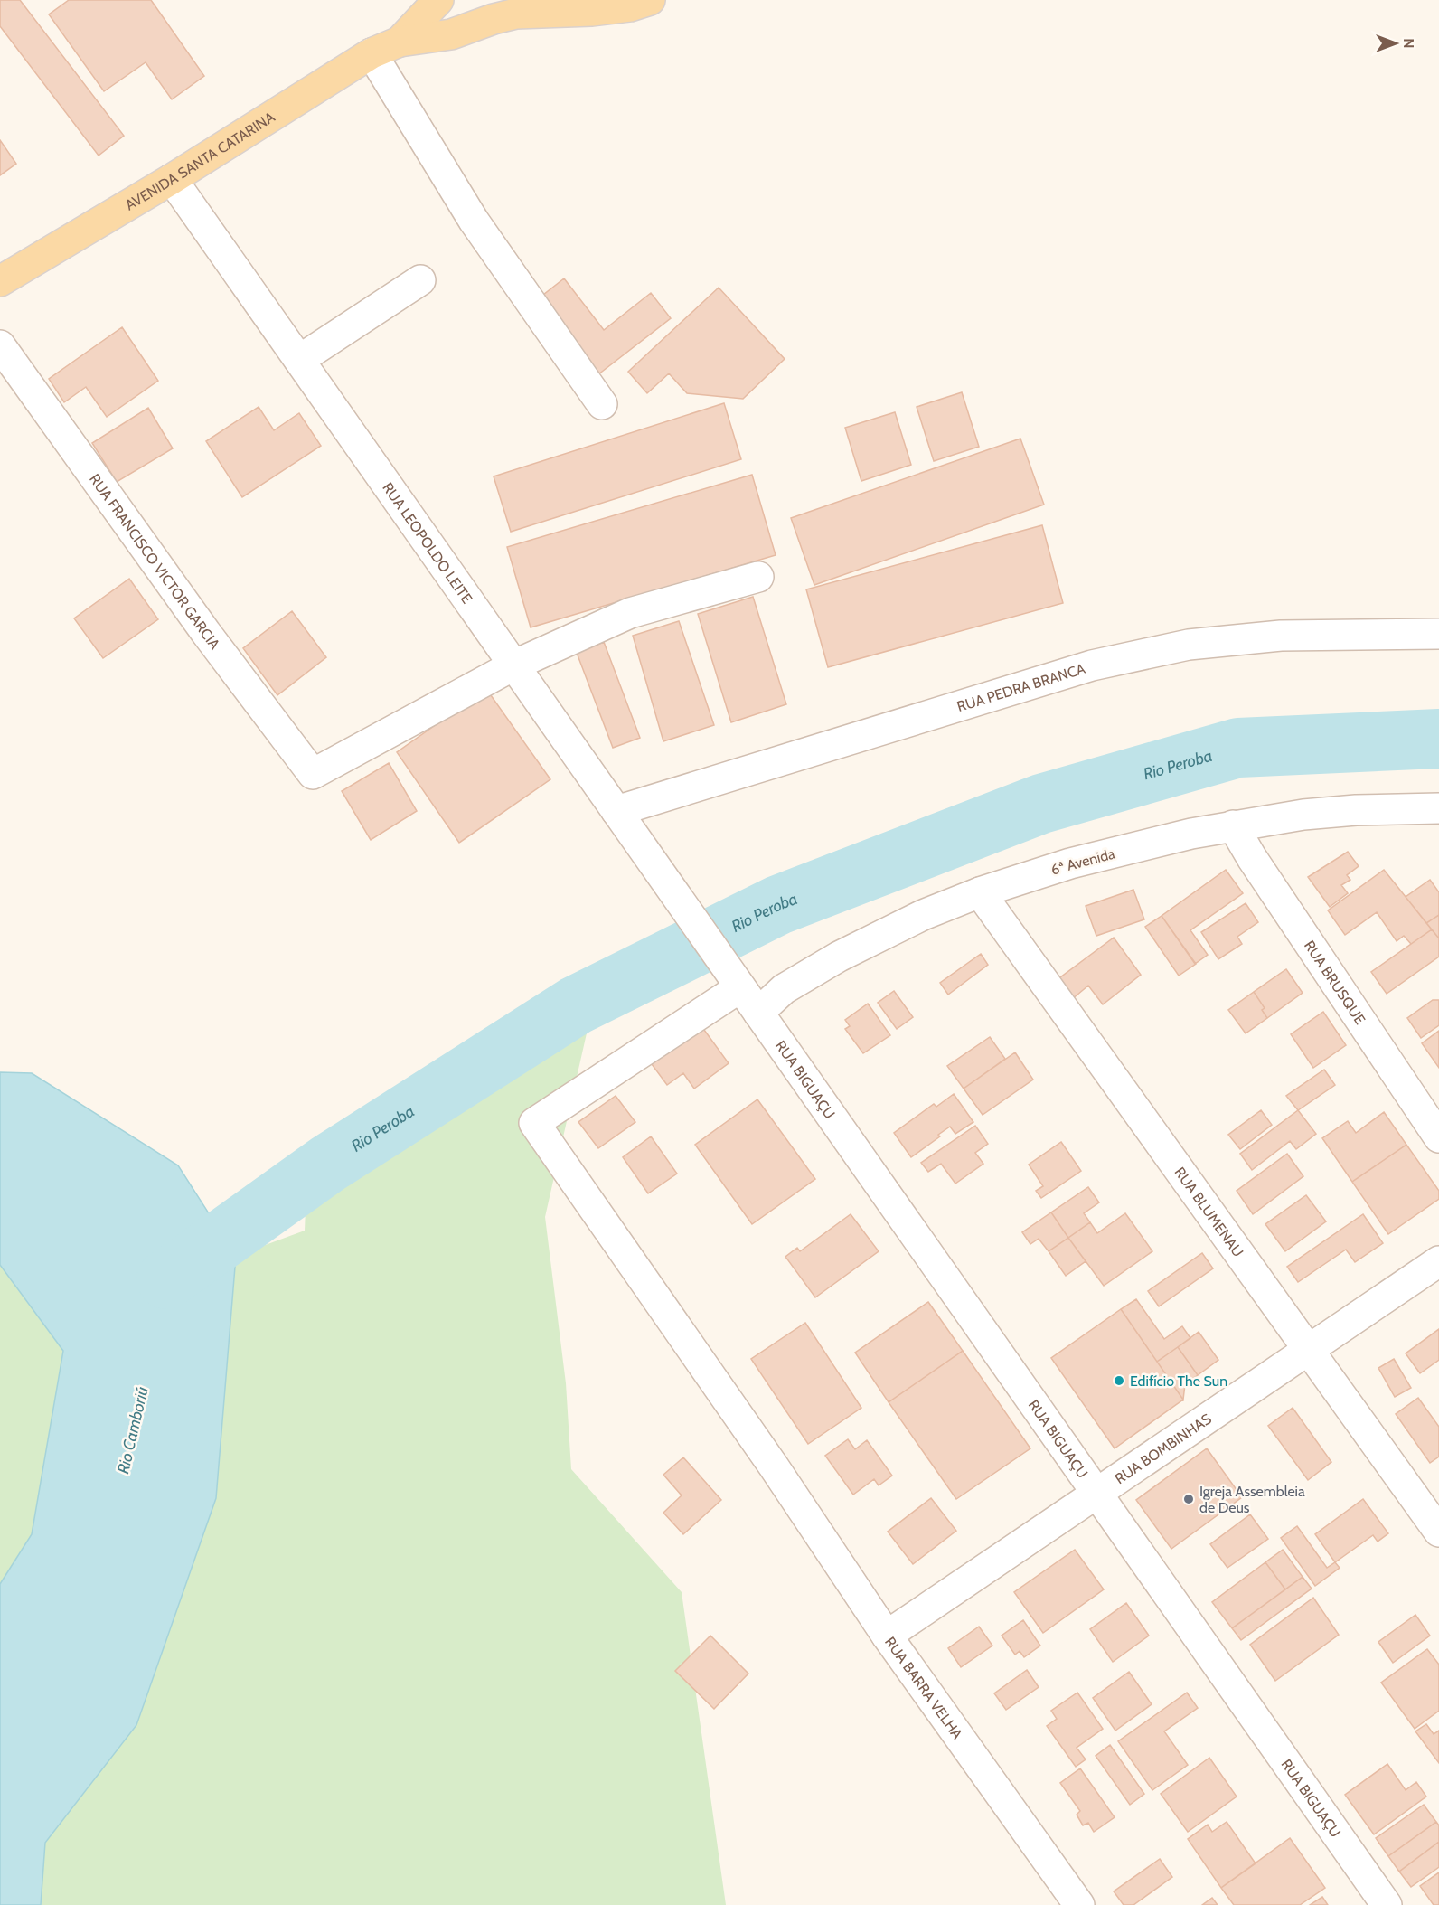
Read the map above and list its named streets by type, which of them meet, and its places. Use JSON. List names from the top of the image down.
{
  "streets": {
    "main road": ["AVENIDA SANTA CATARINA"],
    "street": [
      "RUA LEOPOLDO LEITE",
      "RUA FRANCISCO VICTOR GARCIA",
      "RUA PEDRA BRANCA",
      "6ª Avenida",
      "RUA BRUSQUE",
      "RUA BIGUAÇU",
      "RUA BLUMENAU",
      "RUA BOMBINHAS",
      "RUA BARRA VELHA"
    ]
  },
  "crossings": [
    ["AVENIDA SANTA CATARINA", "RUA LEOPOLDO LEITE"],
    ["RUA LEOPOLDO LEITE", "RUA FRANCISCO VICTOR GARCIA"],
    ["RUA LEOPOLDO LEITE", "RUA PEDRA BRANCA"],
    ["RUA LEOPOLDO LEITE", "RUA BIGUAÇU"],
    ["RUA LEOPOLDO LEITE", "RUA BARRA VELHA"],
    ["6ª Avenida", "RUA BRUSQUE"],
    ["6ª Avenida", "RUA BIGUAÇU"],
    ["6ª Avenida", "RUA BLUMENAU"],
    ["RUA BIGUAÇU", "RUA BOMBINHAS"],
    ["RUA BIGUAÇU", "RUA BARRA VELHA"],
    ["RUA BLUMENAU", "RUA BOMBINHAS"],
    ["RUA BOMBINHAS", "RUA BARRA VELHA"]
  ],
  "water": ["Rio Peroba", "Rio Camboriú"],
  "places": ["Edifício The Sun", "Igreja Assembleia de Deus"],
  "north": "right"
}
